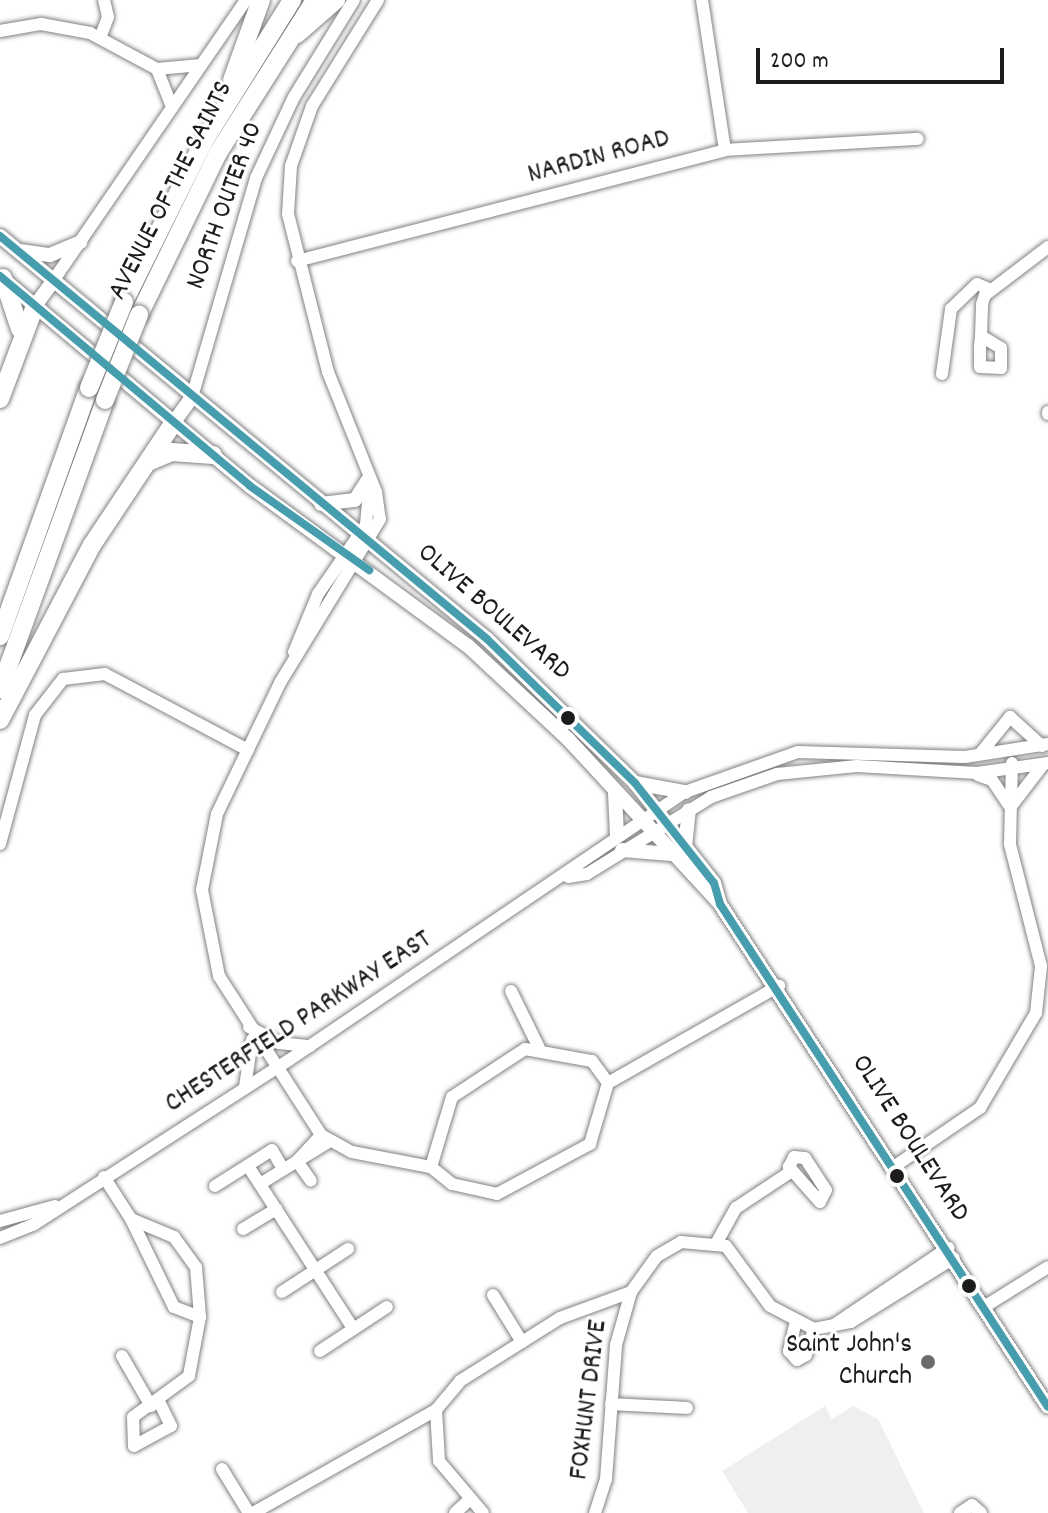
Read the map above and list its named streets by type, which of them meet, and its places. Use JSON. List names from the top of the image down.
{
  "streets": {
    "highway": ["AVENUE OF THE SAINTS"],
    "main road": ["OLIVE BOULEVARD"],
    "street": [
      "NARDIN ROAD",
      "NORTH OUTER 40",
      "CHESTERFIELD PARKWAY EAST",
      "FOXHUNT DRIVE"
    ]
  },
  "crossings": [
    ["NORTH OUTER 40", "OLIVE BOULEVARD"],
    ["OLIVE BOULEVARD", "CHESTERFIELD PARKWAY EAST"]
  ],
  "places": ["Saint John's Church"],
  "scale_bar": "200 m"
}
